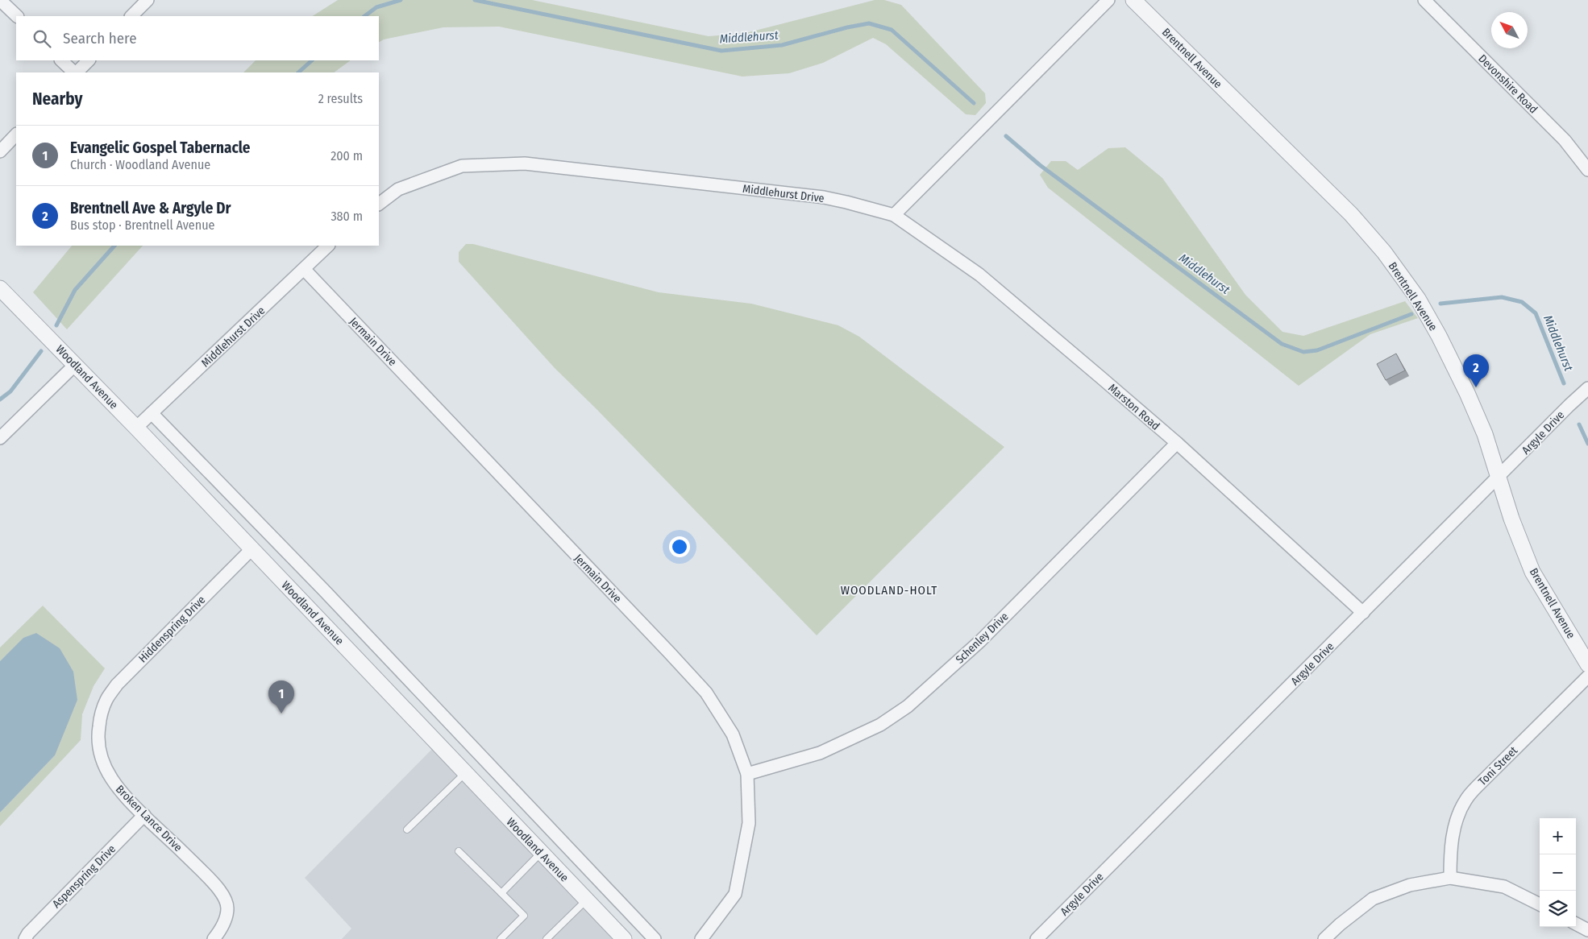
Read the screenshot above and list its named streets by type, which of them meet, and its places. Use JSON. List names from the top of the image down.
{
  "streets": {
    "street": [
      "Brentnell Avenue",
      "Devonshire Road",
      "Middlehurst Drive",
      "Jermain Drive",
      "Woodland Avenue",
      "Marston Road",
      "Argyle Drive",
      "Hiddenspring Drive",
      "Schenley Drive",
      "Toni Street",
      "Broken Lance Drive",
      "Aspenspring Drive"
    ]
  },
  "crossings": [
    ["Brentnell Avenue", "Argyle Drive"],
    ["Middlehurst Drive", "Jermain Drive"],
    ["Middlehurst Drive", "Woodland Avenue"],
    ["Middlehurst Drive", "Marston Road"],
    ["Jermain Drive", "Schenley Drive"],
    ["Woodland Avenue", "Hiddenspring Drive"],
    ["Marston Road", "Argyle Drive"],
    ["Marston Road", "Schenley Drive"],
    ["Hiddenspring Drive", "Broken Lance Drive"],
    ["Broken Lance Drive", "Aspenspring Drive"]
  ],
  "districts": ["WOODLAND-HOLT"],
  "water": ["Middlehurst"],
  "north": "top left",
  "page": {
    "search": "Search here",
    "heading": ["Nearby", "2 results"],
    "list": [
      {
        "mark": "1",
        "name": "Evangelic Gospel Tabernacle",
        "note": "Church · Woodland Avenue",
        "value": "200 m"
      },
      {
        "mark": "2",
        "name": "Brentnell Ave & Argyle Dr",
        "note": "Bus stop · Brentnell Avenue",
        "value": "380 m"
      }
    ],
    "pins": ["2", "1"],
    "map_buttons": ["+", "−"]
  }
}
